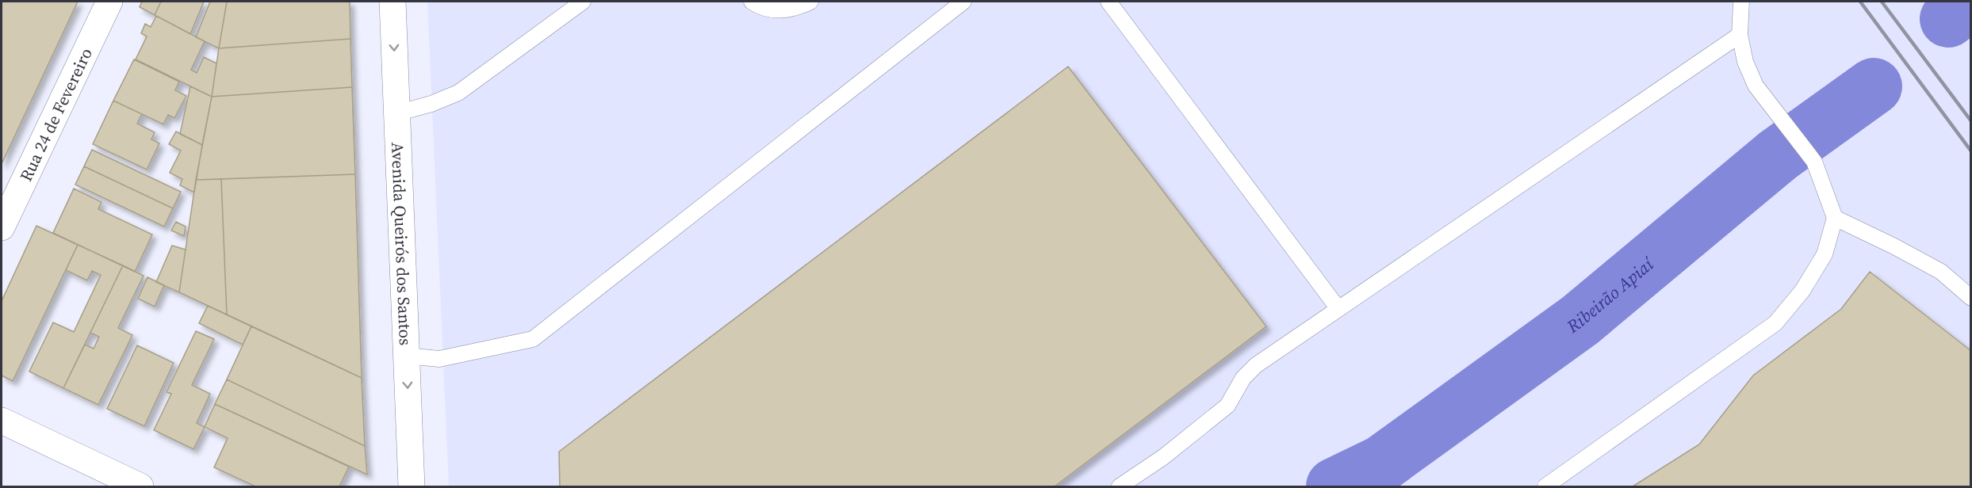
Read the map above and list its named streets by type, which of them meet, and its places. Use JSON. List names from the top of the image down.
{
  "streets": {
    "main road": ["Rua 24 de Fevereiro", "Avenida Queirós dos Santos"]
  },
  "one_way": ["Avenida Queirós dos Santos"],
  "water": ["Ribeirão Apiaí"]
}
